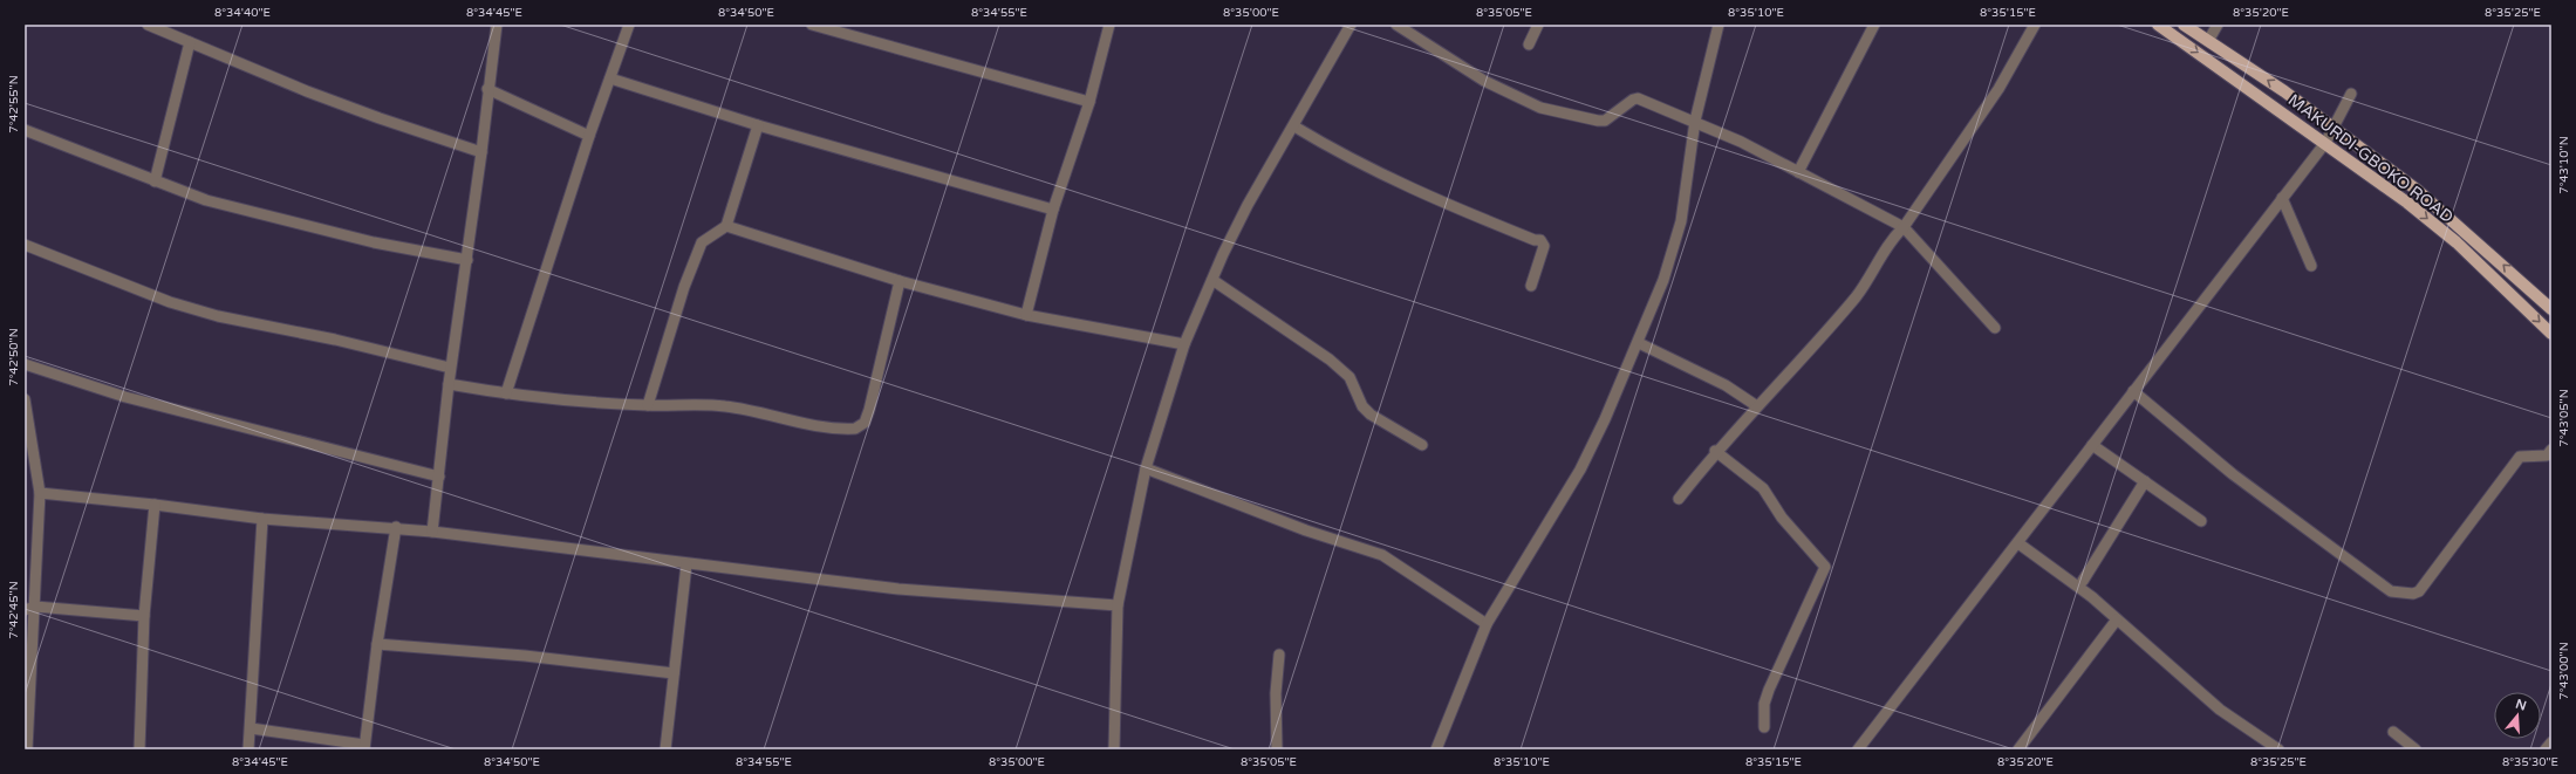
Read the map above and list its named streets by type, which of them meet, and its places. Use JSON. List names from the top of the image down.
{
  "streets": {
    "main road": ["MAKURDI-GBOKO ROAD"]
  },
  "north": "top",
  "coordinates": [
    "8°34'40\"E",
    "8°34'45\"E",
    "8°34'50\"E",
    "8°34'55\"E",
    "8°35'00\"E",
    "8°35'05\"E",
    "8°35'10\"E",
    "8°35'15\"E",
    "8°35'20\"E",
    "8°35'25\"E",
    "7°42'55\"N",
    "7°43'10\"N",
    "7°42'50\"N",
    "7°43'05\"N",
    "7°42'45\"N",
    "7°43'00\"N",
    "8°35'30\"E"
  ]
}
